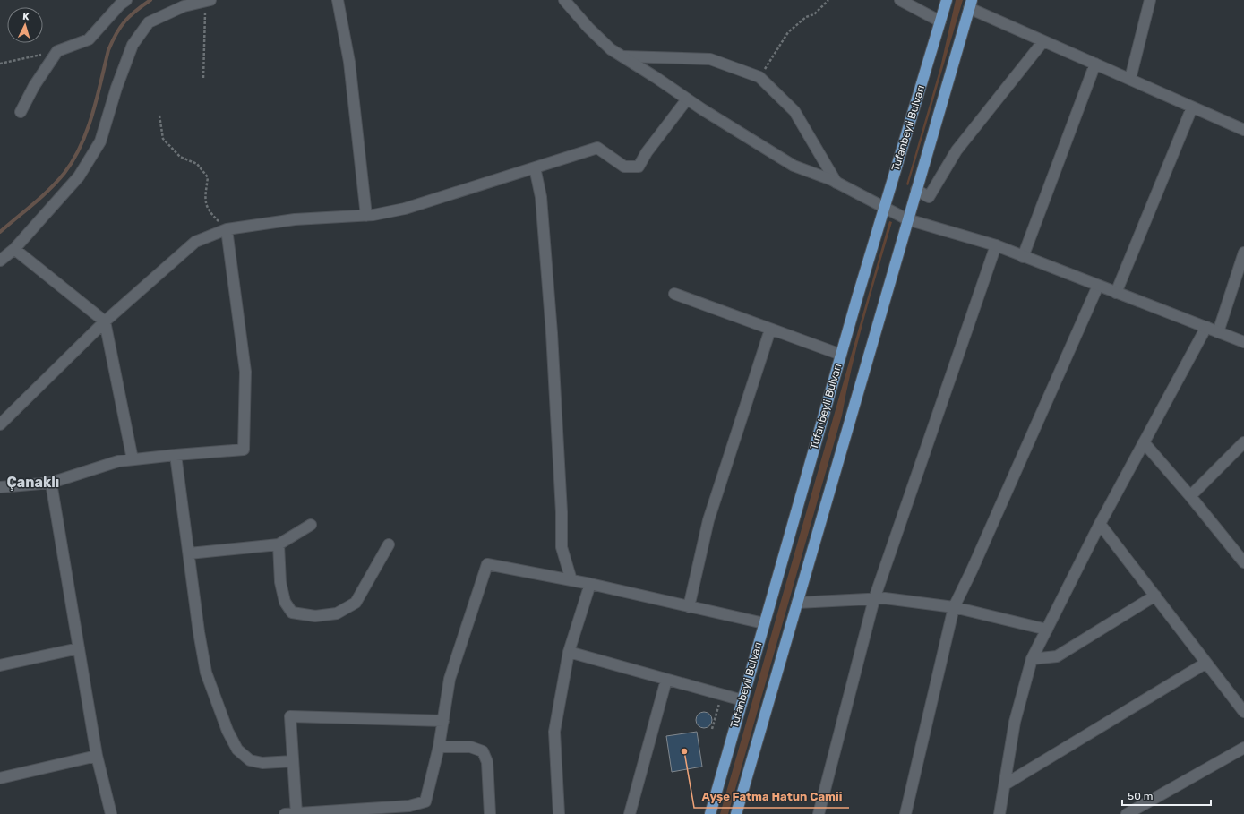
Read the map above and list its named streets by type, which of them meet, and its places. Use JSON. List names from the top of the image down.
{
  "streets": {
    "highway": ["Tufanbeyli Bulvarı"]
  },
  "districts": ["Çanaklı"],
  "places": ["Ayşe Fatma Hatun Camii"],
  "scale_bar": "50 m",
  "north": "top"
}
